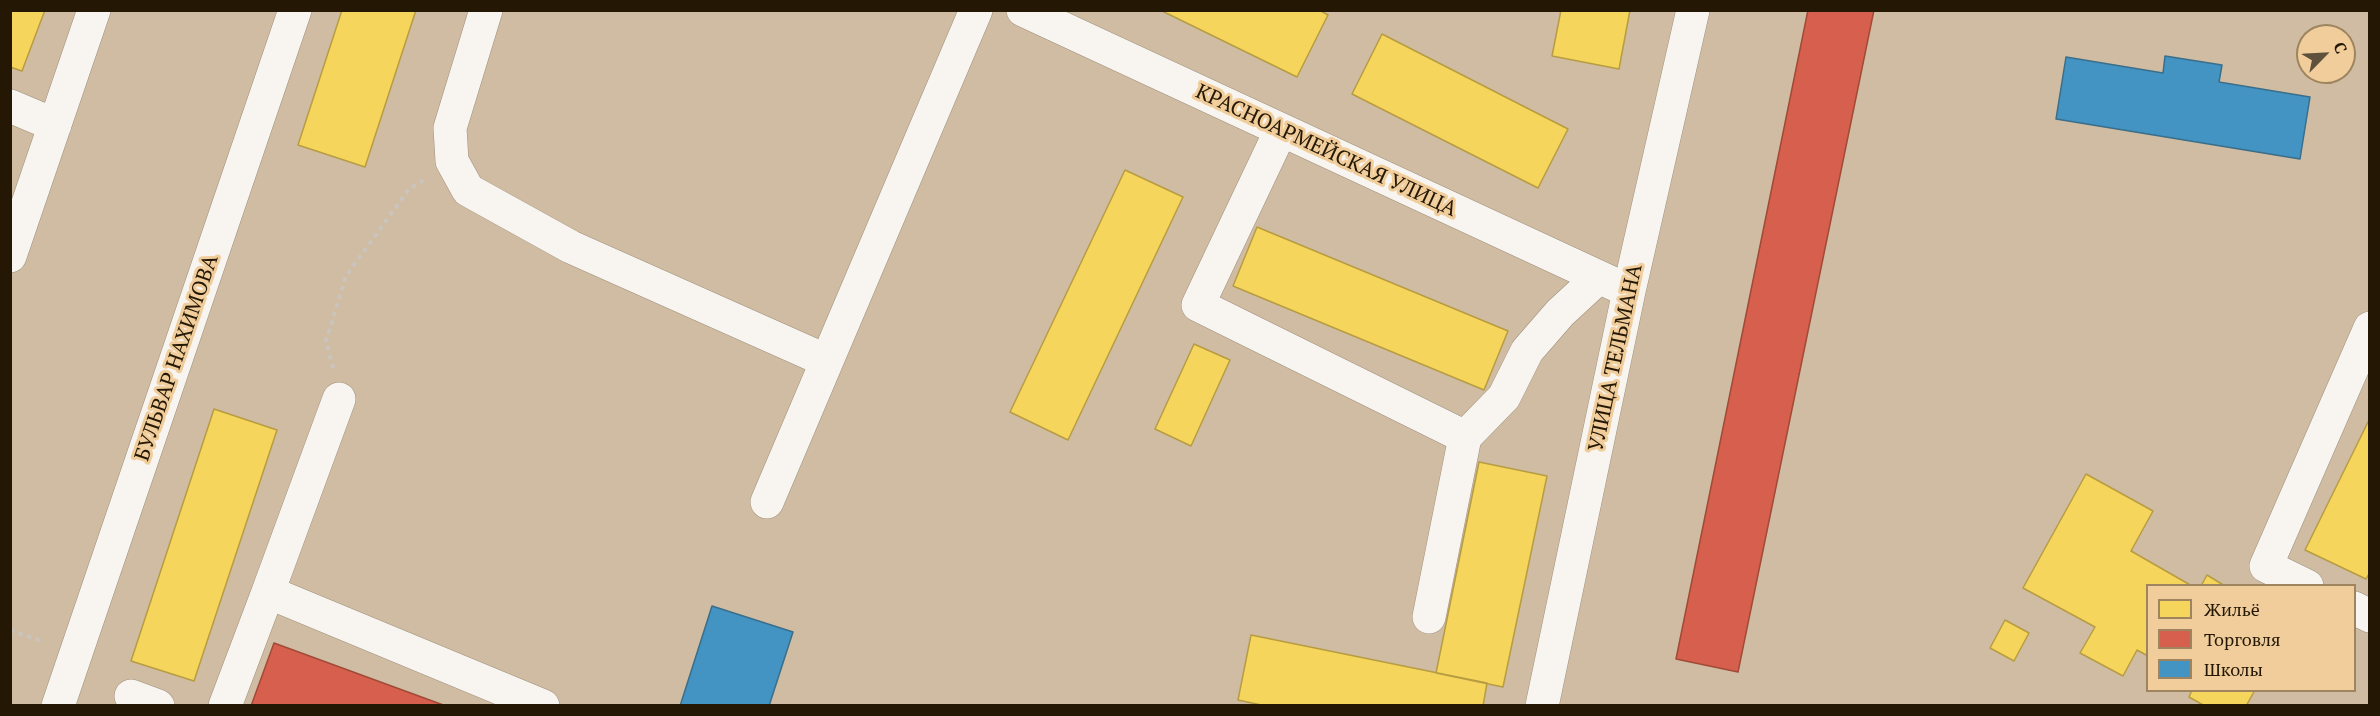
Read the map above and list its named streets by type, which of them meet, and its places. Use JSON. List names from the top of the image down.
{
  "streets": {
    "street": ["КРАСНОАРМЕЙСКАЯ УЛИЦА", "БУЛЬВАР НАХИМОВА", "УЛИЦА ТЕЛЬМАНА"]
  },
  "crossings": [
    ["КРАСНОАРМЕЙСКАЯ УЛИЦА", "УЛИЦА ТЕЛЬМАНА"]
  ],
  "legend": ["Жильё", "Торговля", "Школы"],
  "north": "top right"
}
